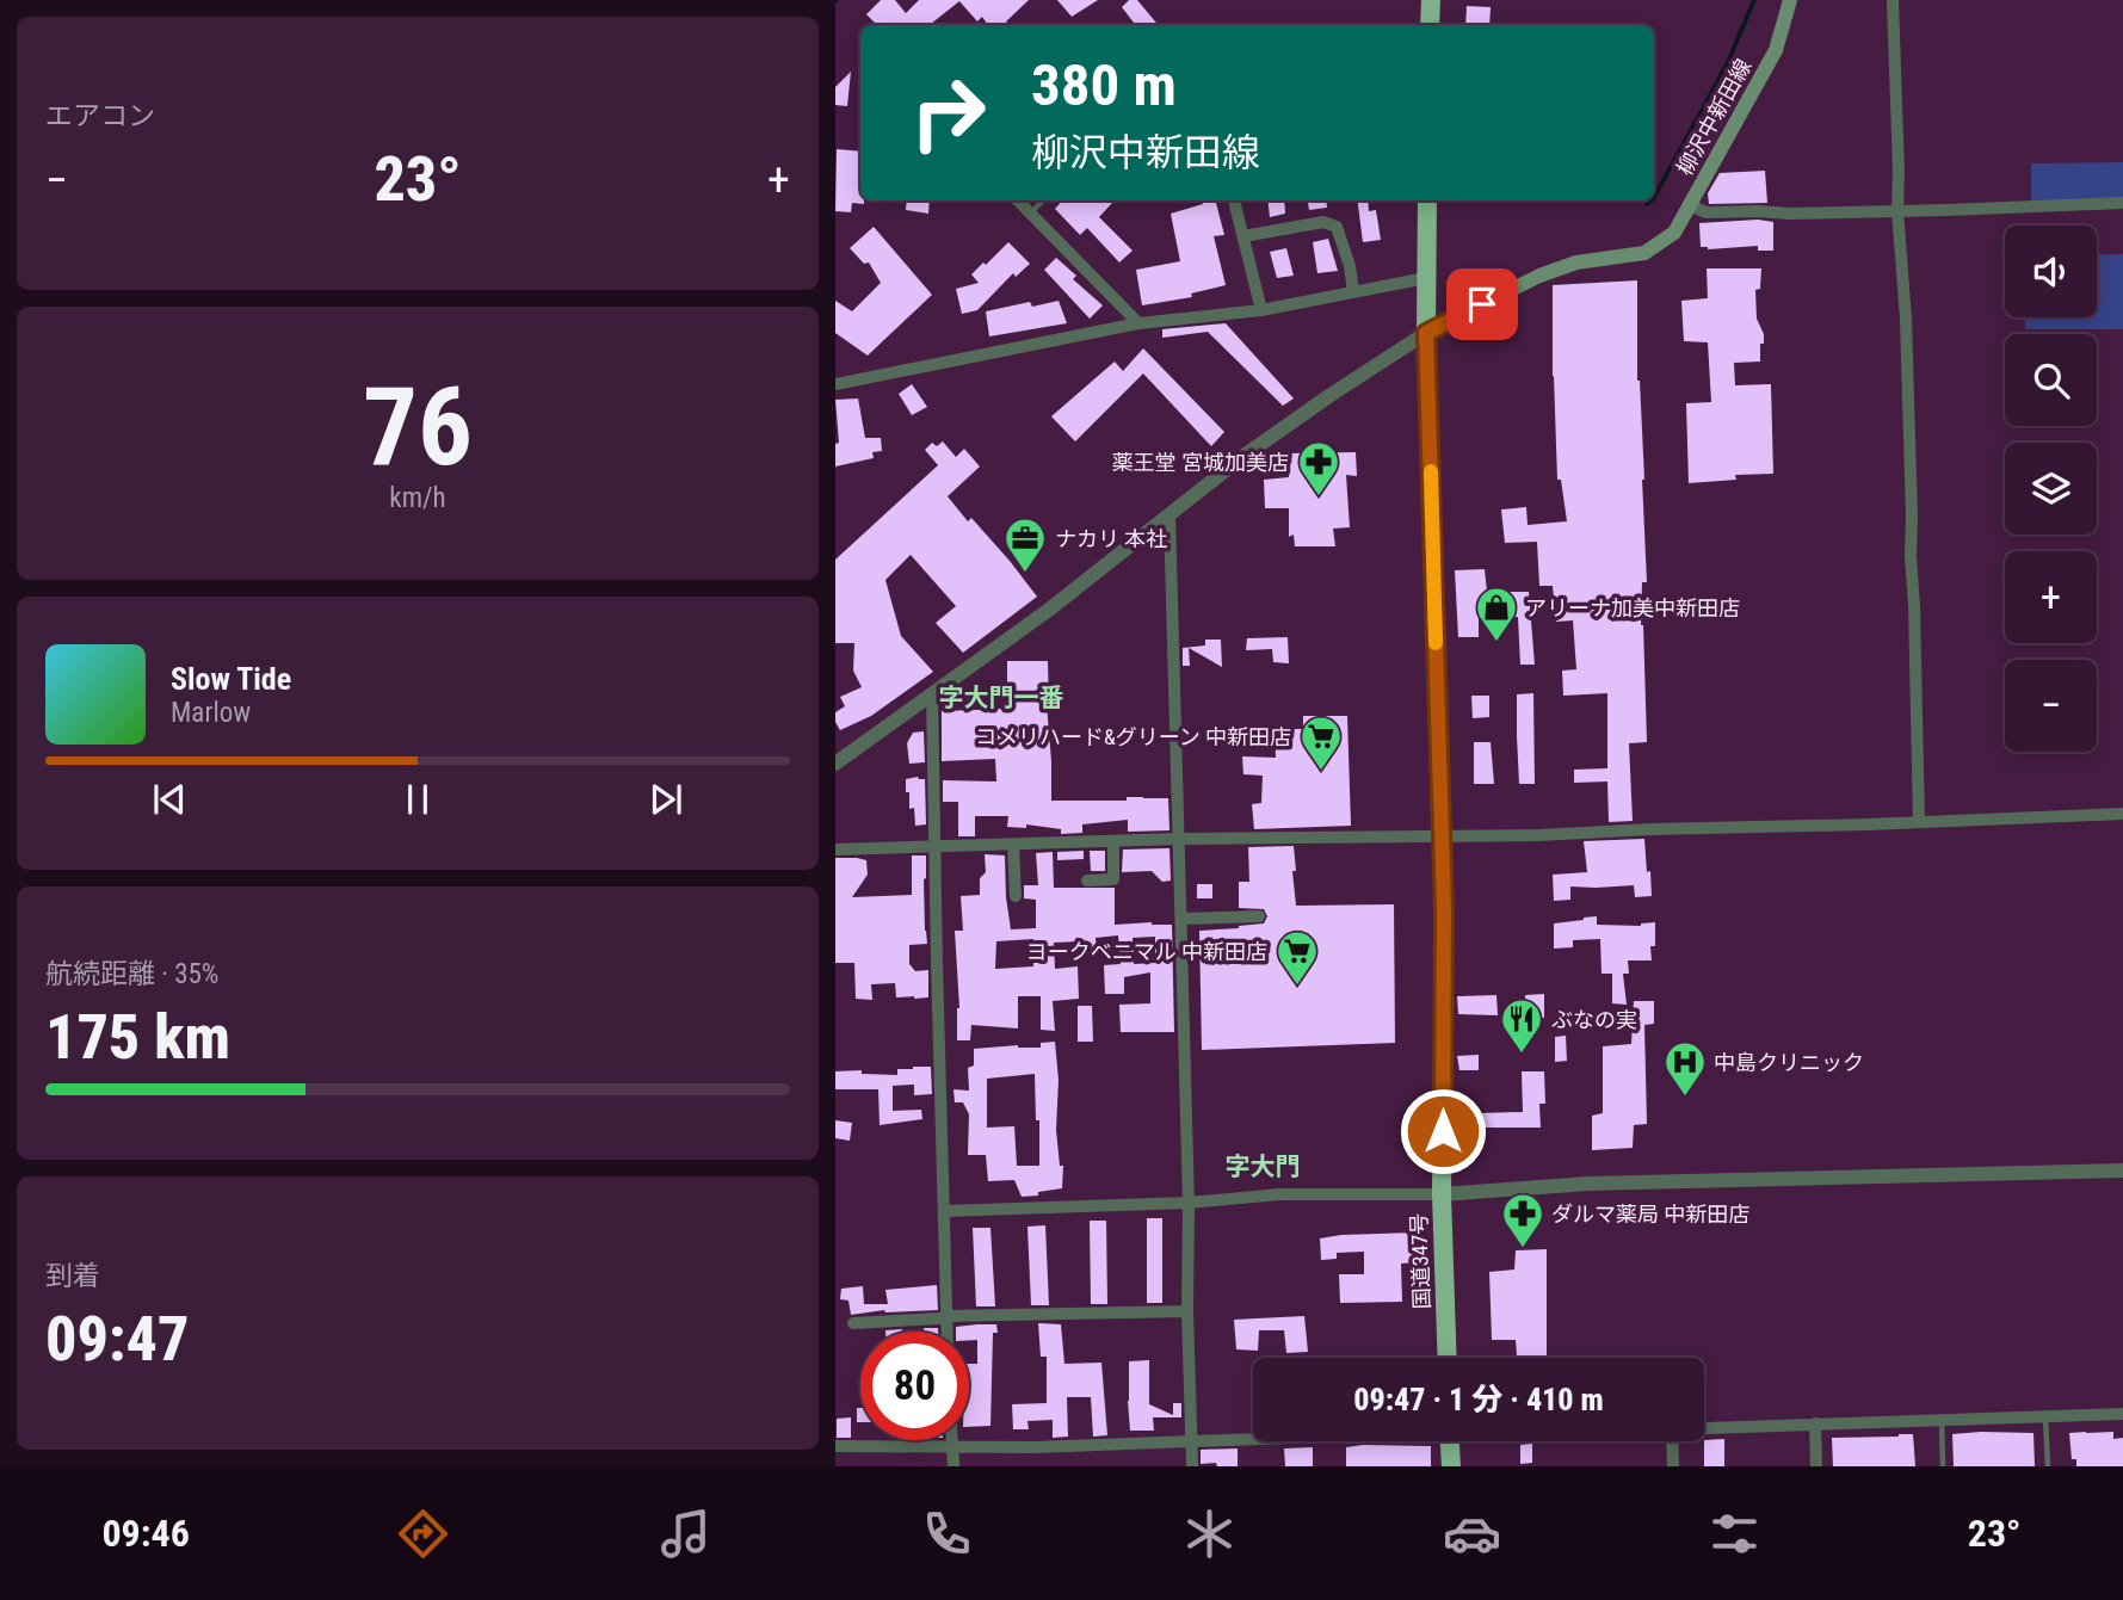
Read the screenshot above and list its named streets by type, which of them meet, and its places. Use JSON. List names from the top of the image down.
{
  "streets": {
    "highway": ["国道347号"],
    "main road": ["柳沢中新田線"]
  },
  "crossings": [
    ["柳沢中新田線", "国道347号"]
  ],
  "districts": ["字大門一番", "字大門"],
  "places": {
    "pharmacy": ["薬王堂 宮城加美店", "ダルマ薬局 中新田店"],
    "office": ["ナカリ 本社"],
    "shop": ["アリーナ加美中新田店"],
    "supermarket": ["コメリハード&グリーン 中新田店", "ヨークベニマル 中新田店"],
    "restaurant": ["ぶなの実"],
    "hospital": ["中島クリニック"]
  },
  "page": {
    "tile": [
      "エアコン",
      ["76", "km/h"],
      ["航続距離 · 35%", "175 km"],
      ["到着", "09:47"]
    ],
    "turn": ["380 m", "柳沢中新田線"],
    "heat": ["−", "23°", "+"],
    "map_buttons": ["+", "−"],
    "song": ["Slow Tide", "Marlow"],
    "limit": "80",
    "trip": "09:47 · 1 分 · 410 m",
    "tabs": ["09:46", "23°"]
  }
}
